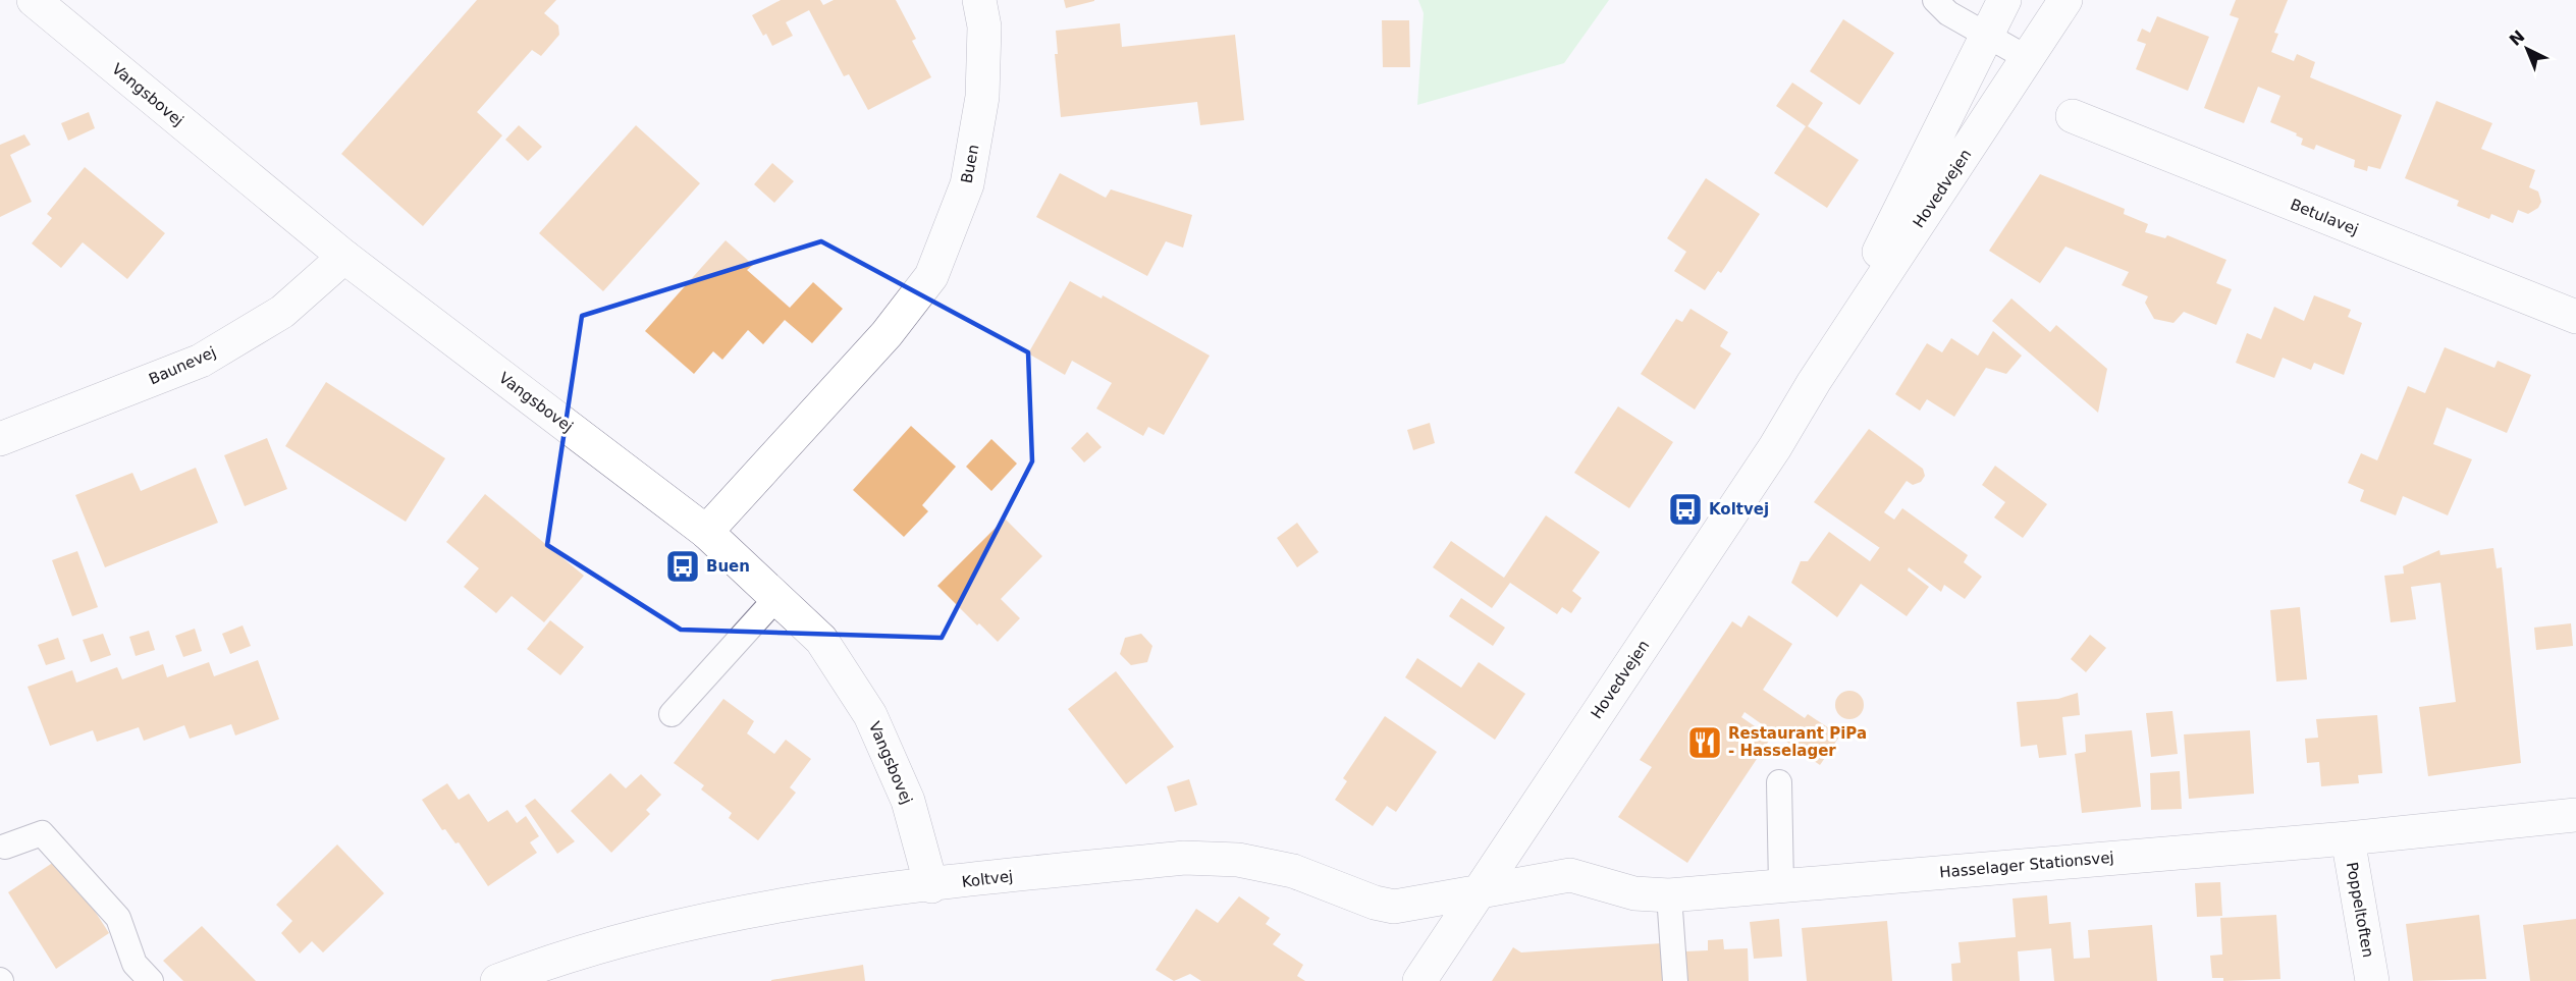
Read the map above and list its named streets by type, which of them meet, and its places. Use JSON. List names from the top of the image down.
{
  "streets": {
    "street": [
      "Vangsbovej",
      "Buen",
      "Hovedvejen",
      "Betulavej",
      "Baunevej",
      "Hasselager Stationsvej",
      "Koltvej",
      "Poppeltoften"
    ]
  },
  "crossings": [
    ["Vangsbovej", "Buen"],
    ["Vangsbovej", "Baunevej"],
    ["Vangsbovej", "Koltvej"],
    ["Hovedvejen", "Hasselager Stationsvej"],
    ["Hovedvejen", "Koltvej"],
    ["Hasselager Stationsvej", "Koltvej"],
    ["Hasselager Stationsvej", "Poppeltoften"]
  ],
  "places": {
    "bus stop": ["Koltvej", "Buen"],
    "restaurant": ["Restaurant PiPa - Hasselager"]
  },
  "north": "top left"
}
